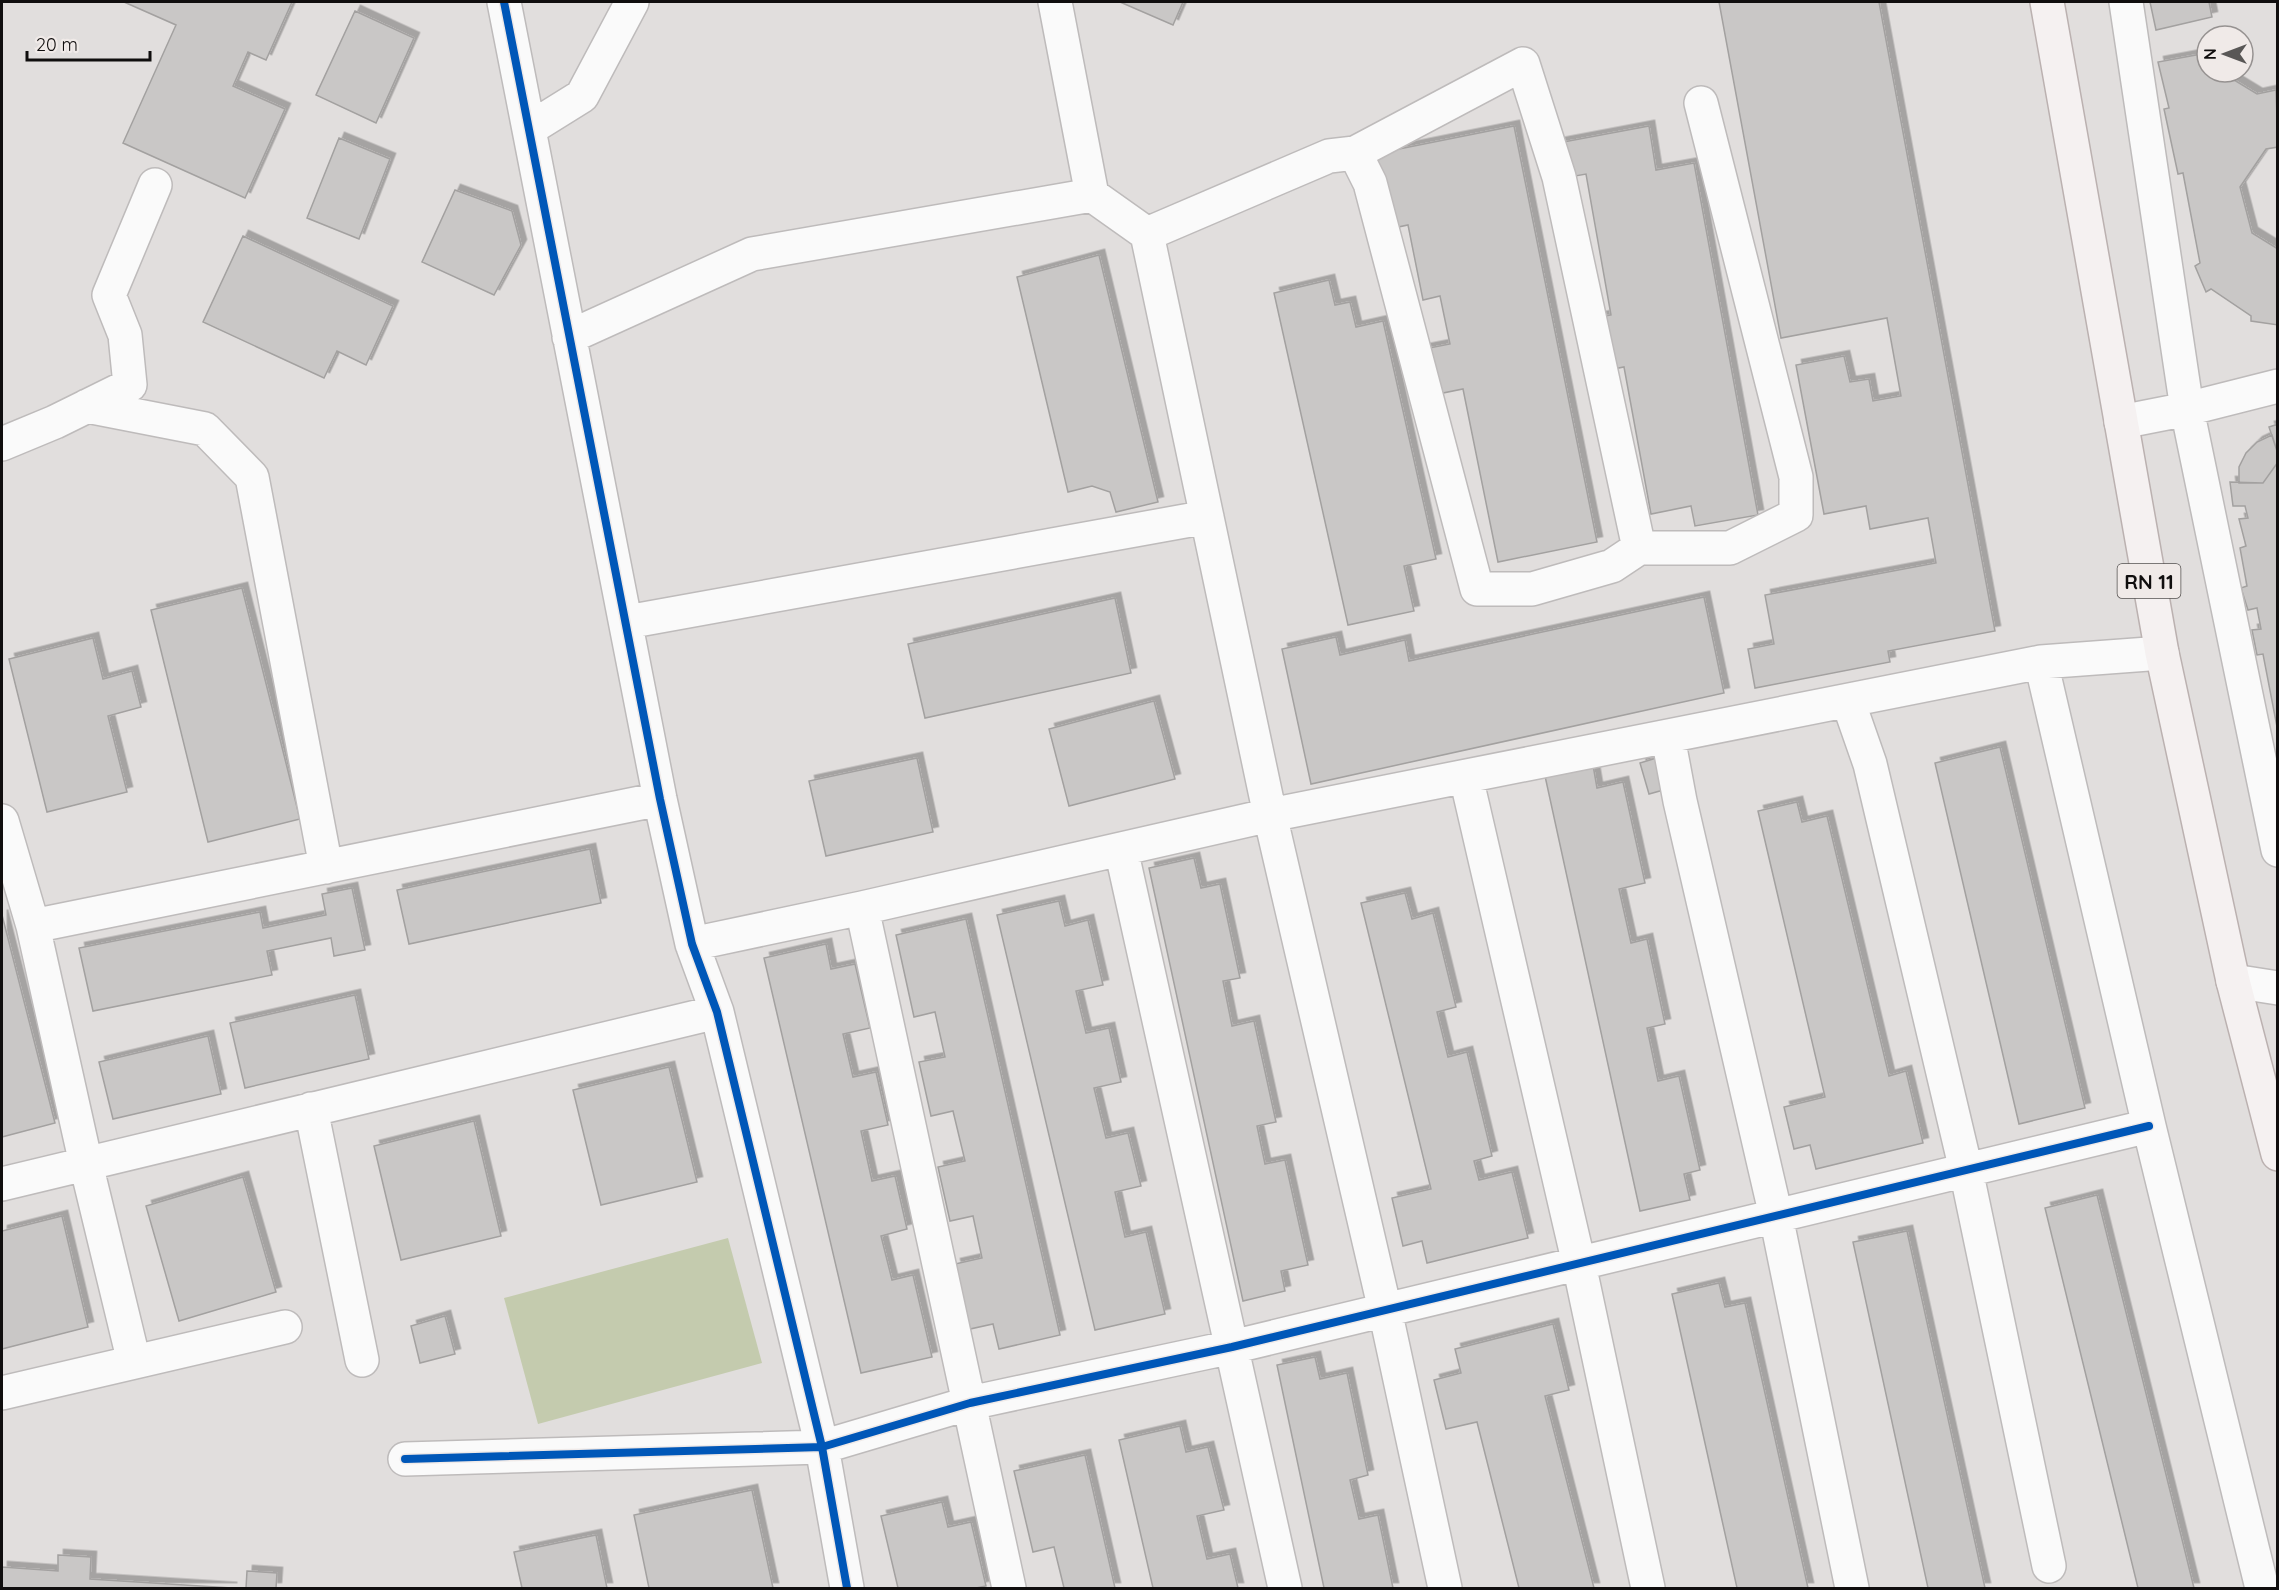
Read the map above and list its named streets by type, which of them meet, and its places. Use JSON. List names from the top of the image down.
{
  "streets": {
    "main road": ["RN 11"]
  },
  "scale_bar": "20 m",
  "north": "left"
}
